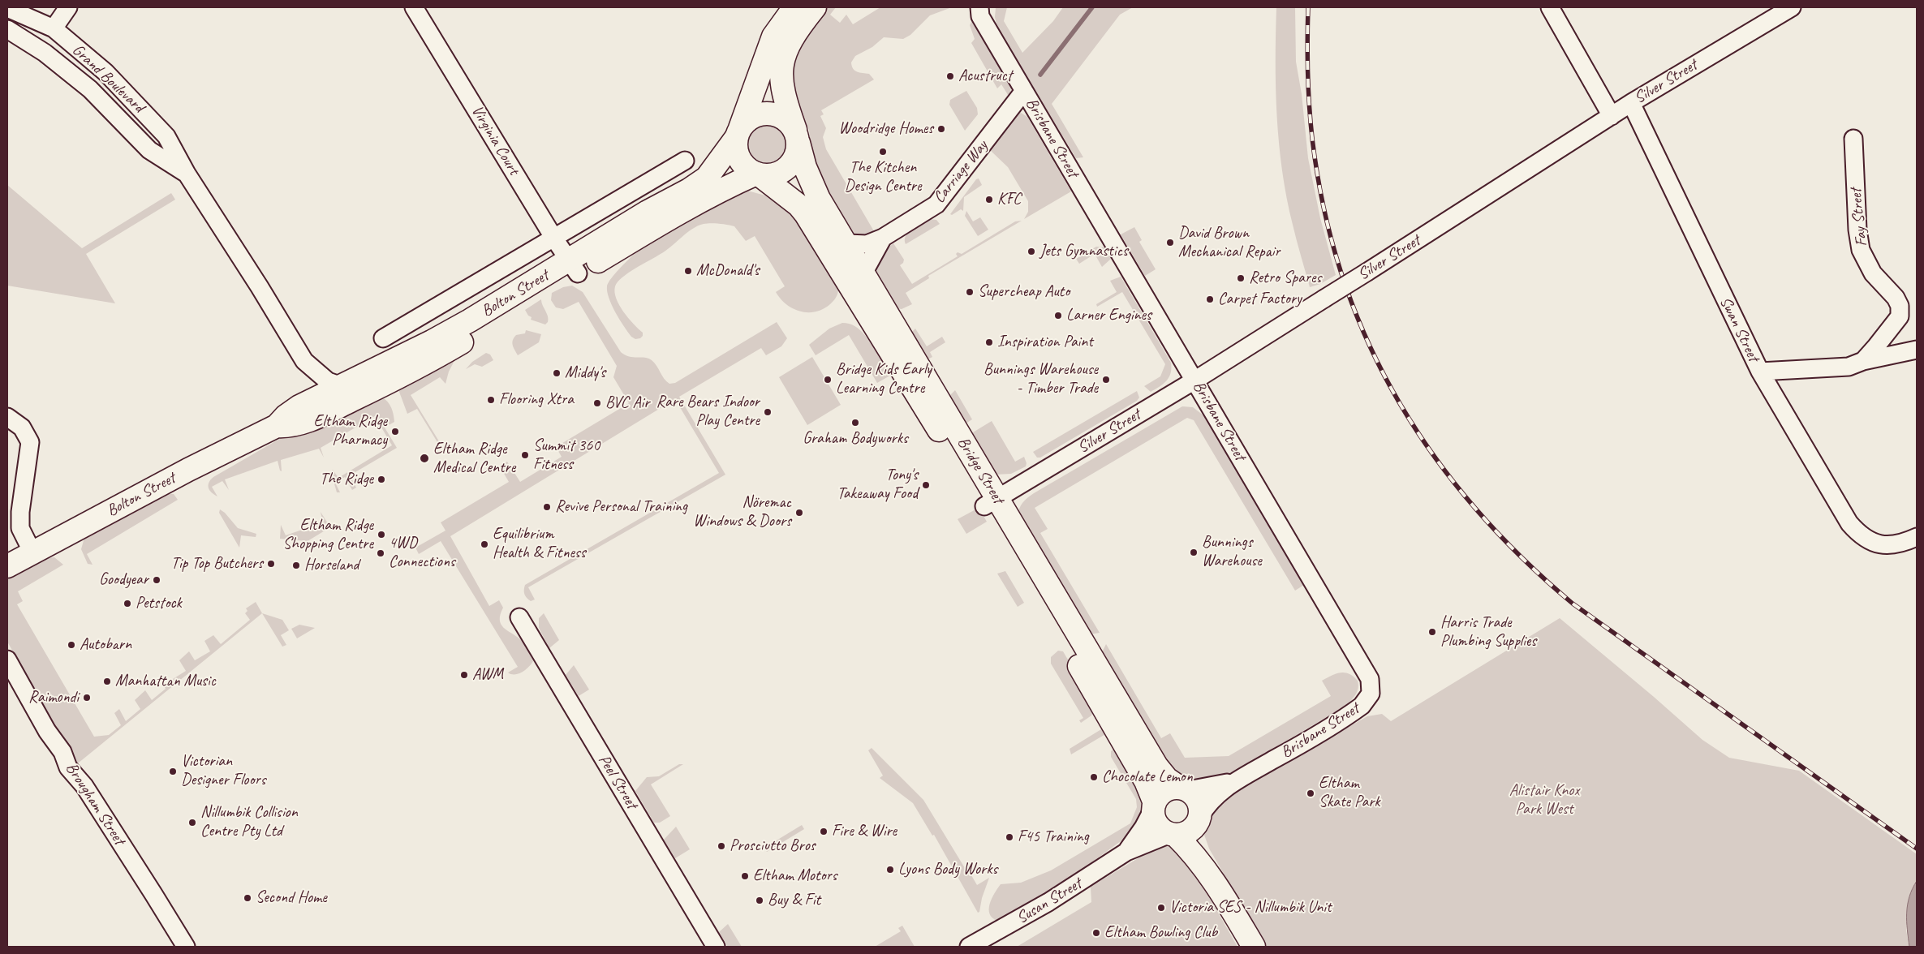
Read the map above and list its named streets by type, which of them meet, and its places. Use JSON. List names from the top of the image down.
{
  "streets": {
    "main road": ["Bolton Street", "Bridge Street"],
    "street": [
      "Grand Boulevard",
      "Silver Street",
      "Brisbane Street",
      "Virginia Court",
      "Carriage Way",
      "Fay Street",
      "Swan Street",
      "Peel Street",
      "Brougham Street",
      "Susan Street"
    ]
  },
  "crossings": [
    ["Grand Boulevard", "Bolton Street"],
    ["Silver Street", "Brisbane Street"],
    ["Silver Street", "Swan Street"],
    ["Silver Street", "Bridge Street"],
    ["Brisbane Street", "Carriage Way"],
    ["Brisbane Street", "Bridge Street"],
    ["Brisbane Street", "Susan Street"],
    ["Virginia Court", "Bolton Street"],
    ["Carriage Way", "Bridge Street"],
    ["Bolton Street", "Bridge Street"],
    ["Bridge Street", "Susan Street"]
  ],
  "parks": ["Alistair Knox Park West"],
  "places": [
    "Acustruct",
    "Woodridge Homes",
    "The Kitchen Design Centre",
    "KFC",
    "David Brown Mechanical Repair",
    "Jets Gymnastics",
    "McDonald's",
    "Retro Spares",
    "Supercheap Auto",
    "Carpet Factory",
    "Larner Engines",
    "Inspiration Paint",
    "Middy's",
    "Bridge Kids Early Learning Centre",
    "Bunnings Warehouse - Timber Trade",
    "Flooring Xtra",
    "BVC Air",
    "Rare Bears Indoor Play Centre",
    "Graham Bodyworks",
    "Eltham Ridge Pharmacy",
    "Summit 360 Fitness",
    "Eltham Ridge Medical Centre",
    "The Ridge",
    "Tony's Takeaway Food",
    "Revive Personal Training",
    "Nöremac Windows & Doors",
    "Eltham Ridge Shopping Centre",
    "Equilibrium Health & Fitness",
    "Bunnings Warehouse",
    "4WD Connections",
    "Tip Top Butchers",
    "Horseland",
    "Goodyear",
    "Petstock",
    "Harris Trade Plumbing Supplies",
    "Autobarn",
    "AWM",
    "Manhattan Music",
    "Raimondi",
    "Victorian Designer Floors",
    "Chocolate Lemon",
    "Eltham Skate Park",
    "Nillumbik Collision Centre Pty Ltd",
    "Fire & Wire",
    "F45 Training",
    "Prosciutto Bros",
    "Lyons Body Works",
    "Eltham Motors",
    "Second Home",
    "Buy & Fit",
    "Victoria SES - Nillumbik Unit",
    "Eltham Bowling Club"
  ]
}
